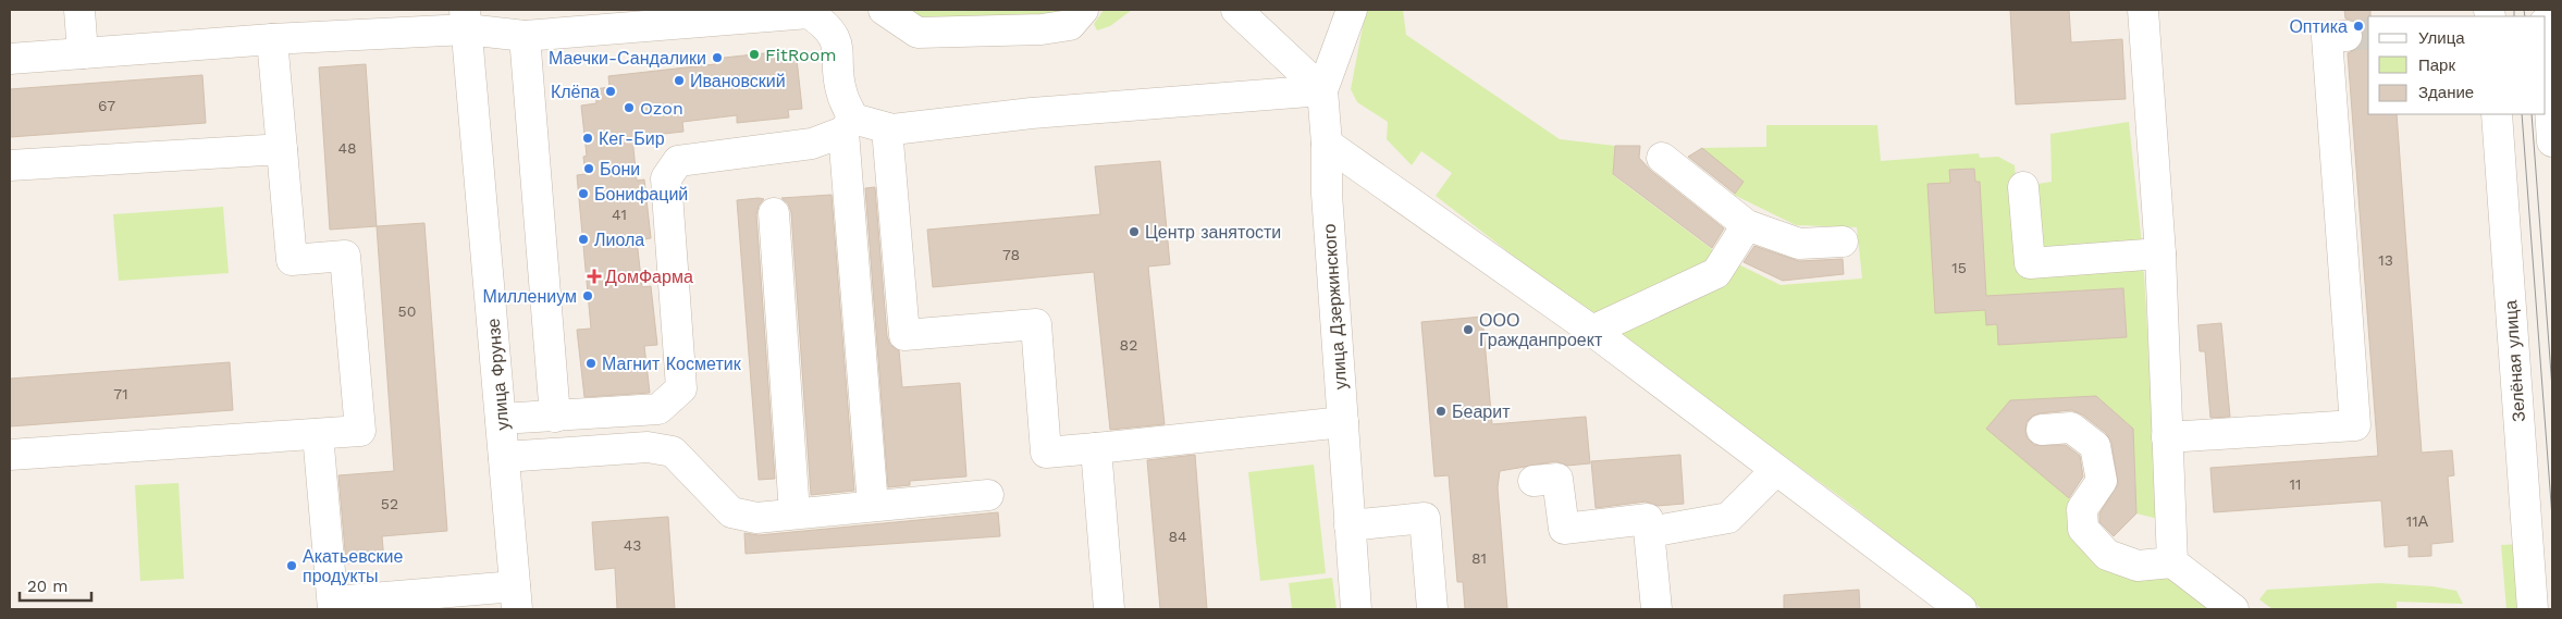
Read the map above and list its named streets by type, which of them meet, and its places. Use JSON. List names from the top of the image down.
{
  "streets": {
    "street": ["улица Дзержинского", "Зелёная улица", "улица Фрунзе"]
  },
  "places": {
    "other": [
      "Оптика",
      "FitRoom",
      "Маечки-Сандалики",
      "Ивановский",
      "Клёпа",
      "Ozon",
      "Кег-Бир",
      "Бони",
      "Бонифаций",
      "Центр занятости",
      "Лиола",
      "Миллениум",
      "ООО Гражданпроект",
      "Магнит Косметик",
      "Беарит",
      "Акатьевские продукты"
    ],
    "health": ["ДомФарма"]
  },
  "house_numbers": [
    "67",
    "48",
    "41",
    "78",
    "13",
    "15",
    "50",
    "82",
    "71",
    "11",
    "52",
    "11А",
    "84",
    "43",
    "81"
  ],
  "legend": ["Улица", "Парк", "Здание"],
  "scale_bar": "20 m"
}
